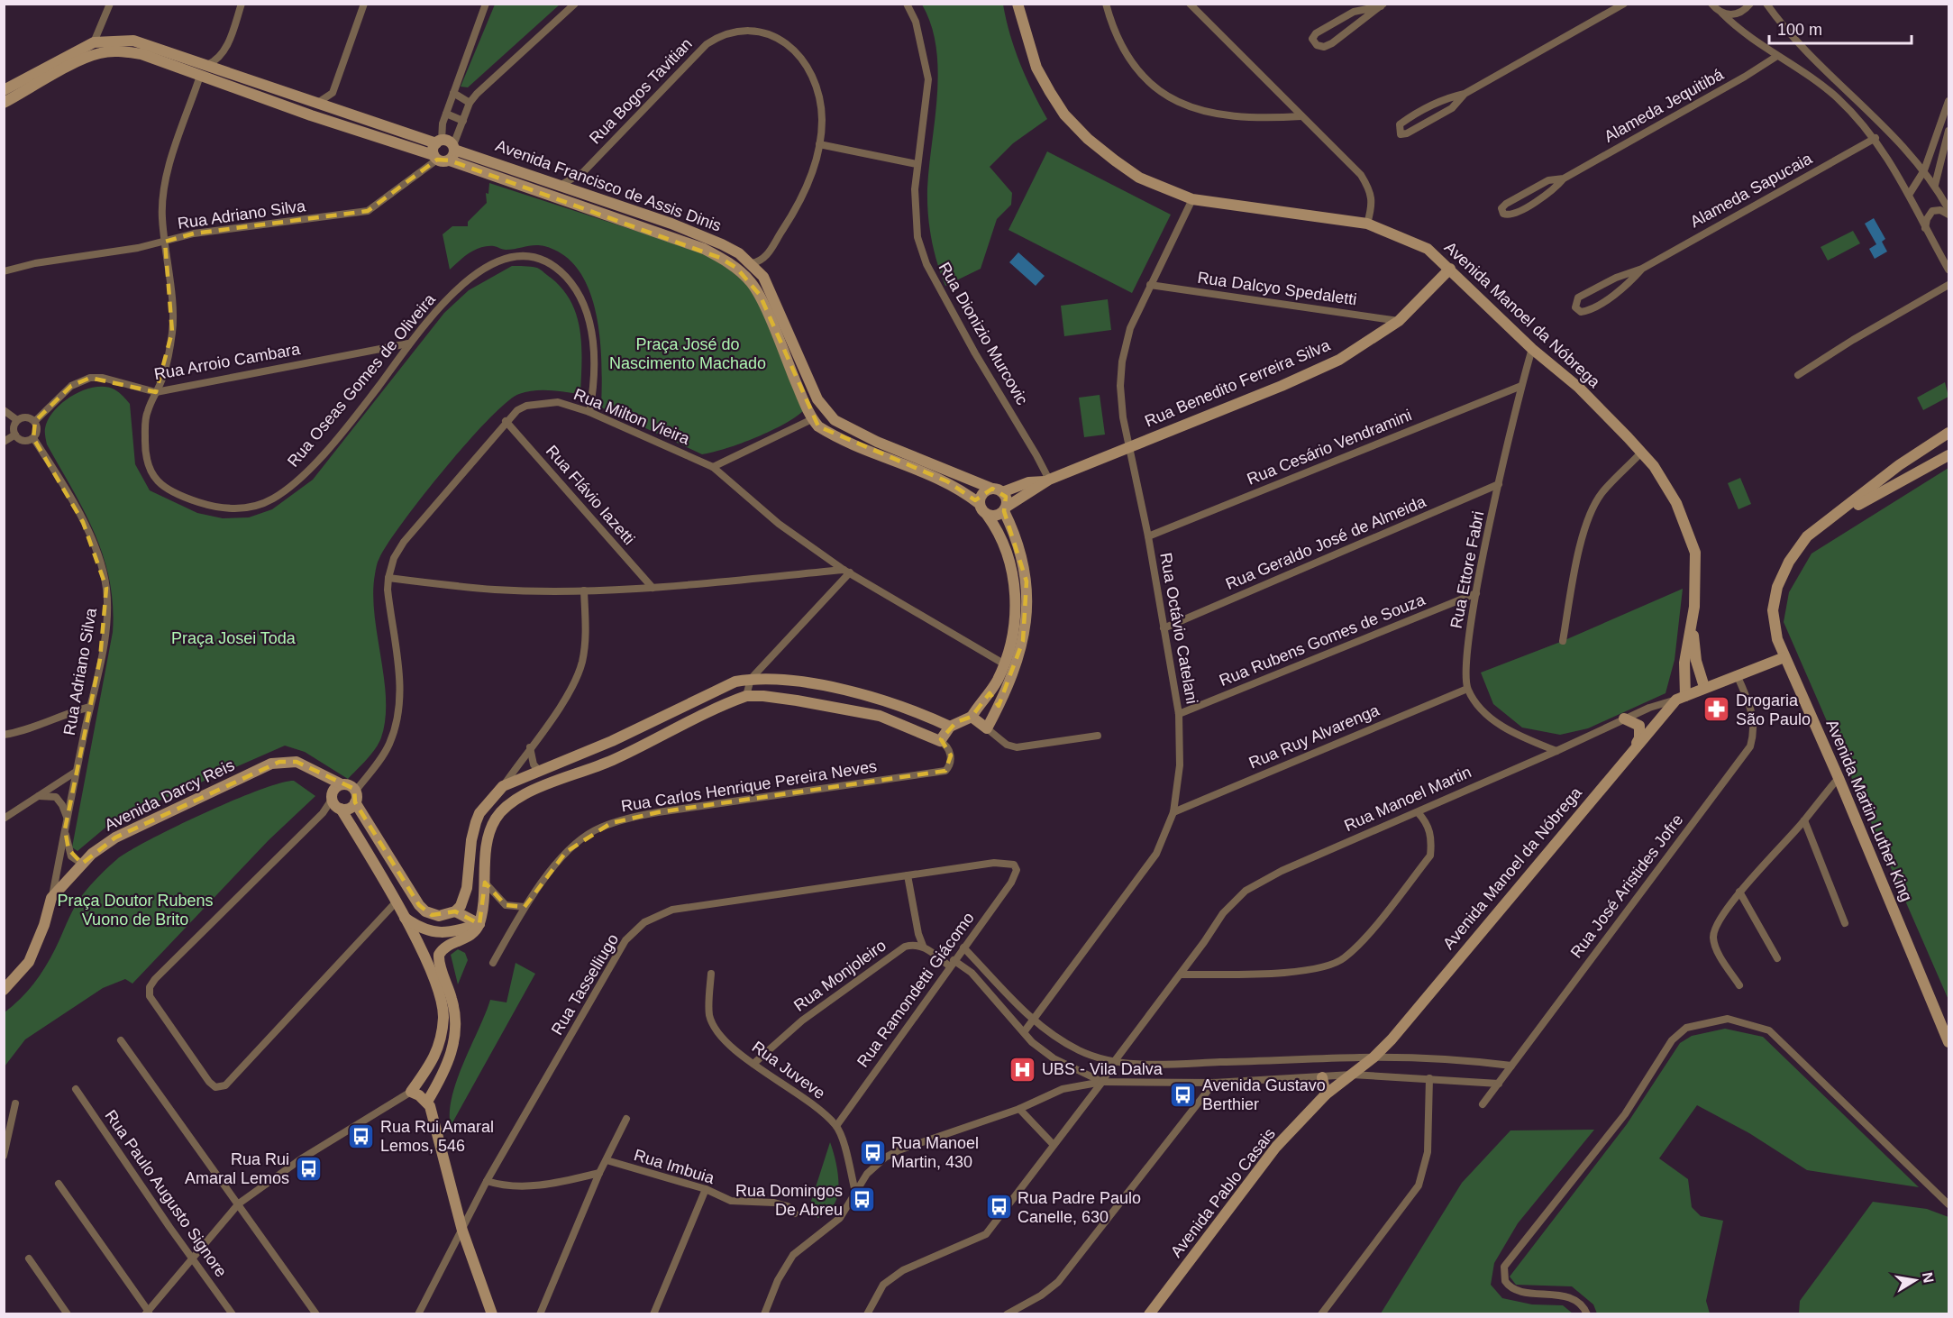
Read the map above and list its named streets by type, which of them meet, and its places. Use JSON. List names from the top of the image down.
{
  "streets": {
    "main road": [
      "Avenida Francisco de Assis Dinis",
      "Avenida Manoel da Nóbrega",
      "Rua Benedito Ferreira Silva",
      "Avenida Darcy Reis",
      "Rua Manoel Martin",
      "Avenida Martin Luther King",
      "Avenida Pablo Casais"
    ],
    "street": [
      "Rua Bogos Tavitian",
      "Alameda Jequitibá",
      "Alameda Sapucaia",
      "Rua Adriano Silva",
      "Rua Dalcyo Spedaletti",
      "Rua Dionizio Murcovic",
      "Rua Arroio Cambara",
      "Rua Oseas Gomes de Oliveira",
      "Rua Milton Vieira",
      "Rua Cesário Vendramini",
      "Rua Flávio Iazetti",
      "Rua Geraldo José de Almeida",
      "Rua Ettore Fabri",
      "Rua Octávio Catelani",
      "Rua Rubens Gomes de Souza",
      "Rua Ruy Alvarenga",
      "Rua Carlos Henrique Pereira Neves",
      "Rua José Aristides Jofre",
      "Rua Monjoleiro",
      "Rua Tasselliugo",
      "Rua Ramondetti Giácomo",
      "Rua Juveve",
      "Rua Imbuia",
      "Rua Paulo Augusto Signore"
    ]
  },
  "crossings": [
    ["Rua Bogos Tavitian", "Avenida Francisco de Assis Dinis"],
    ["Avenida Francisco de Assis Dinis", "Rua Adriano Silva"],
    ["Avenida Francisco de Assis Dinis", "Rua Benedito Ferreira Silva"],
    ["Rua Adriano Silva", "Rua Arroio Cambara"],
    ["Rua Adriano Silva", "Rua Oseas Gomes de Oliveira"],
    ["Rua Adriano Silva", "Avenida Darcy Reis"],
    ["Rua Dalcyo Spedaletti", "Rua Benedito Ferreira Silva"],
    ["Rua Dalcyo Spedaletti", "Rua Octávio Catelani"],
    ["Avenida Manoel da Nóbrega", "Rua Benedito Ferreira Silva"],
    ["Avenida Manoel da Nóbrega", "Rua Ettore Fabri"],
    ["Avenida Manoel da Nóbrega", "Rua Octávio Catelani"],
    ["Avenida Manoel da Nóbrega", "Rua Manoel Martin"],
    ["Avenida Manoel da Nóbrega", "Avenida Pablo Casais"],
    ["Rua Dionizio Murcovic", "Rua Benedito Ferreira Silva"],
    ["Rua Arroio Cambara", "Rua Oseas Gomes de Oliveira"],
    ["Rua Oseas Gomes de Oliveira", "Rua Milton Vieira"],
    ["Rua Benedito Ferreira Silva", "Rua Octávio Catelani"],
    ["Rua Milton Vieira", "Rua Flávio Iazetti"],
    ["Rua Milton Vieira", "Avenida Darcy Reis"],
    ["Rua Cesário Vendramini", "Rua Ettore Fabri"],
    ["Rua Cesário Vendramini", "Rua Octávio Catelani"],
    ["Rua Geraldo José de Almeida", "Rua Ettore Fabri"],
    ["Rua Geraldo José de Almeida", "Rua Octávio Catelani"],
    ["Rua Ettore Fabri", "Rua Rubens Gomes de Souza"],
    ["Rua Ettore Fabri", "Rua Ruy Alvarenga"],
    ["Rua Octávio Catelani", "Rua Rubens Gomes de Souza"],
    ["Rua Octávio Catelani", "Rua Ruy Alvarenga"],
    ["Rua Manoel Martin", "Avenida Martin Luther King"],
    ["Rua Manoel Martin", "Rua José Aristides Jofre"],
    ["Rua Monjoleiro", "Rua Juveve"],
    ["Rua Tasselliugo", "Rua Ramondetti Giácomo"],
    ["Rua Ramondetti Giácomo", "Rua Juveve"]
  ],
  "parks": ["Praça José do Nascimento Machado", "Praça Josei Toda", "Praça Doutor Rubens Vuono de Brito"],
  "places": {
    "pharmacy": ["Drogaria São Paulo"],
    "hospital": ["UBS - Vila Dalva"],
    "bus stop": [
      "Avenida Gustavo Berthier",
      "Rua Rui Amaral Lemos, 546",
      "Rua Manoel Martin, 430",
      "Rua Rui Amaral Lemos",
      "Rua Domingos De Abreu",
      "Rua Padre Paulo Canelle, 630"
    ]
  },
  "scale_bar": "100 m",
  "north": "right"
}
